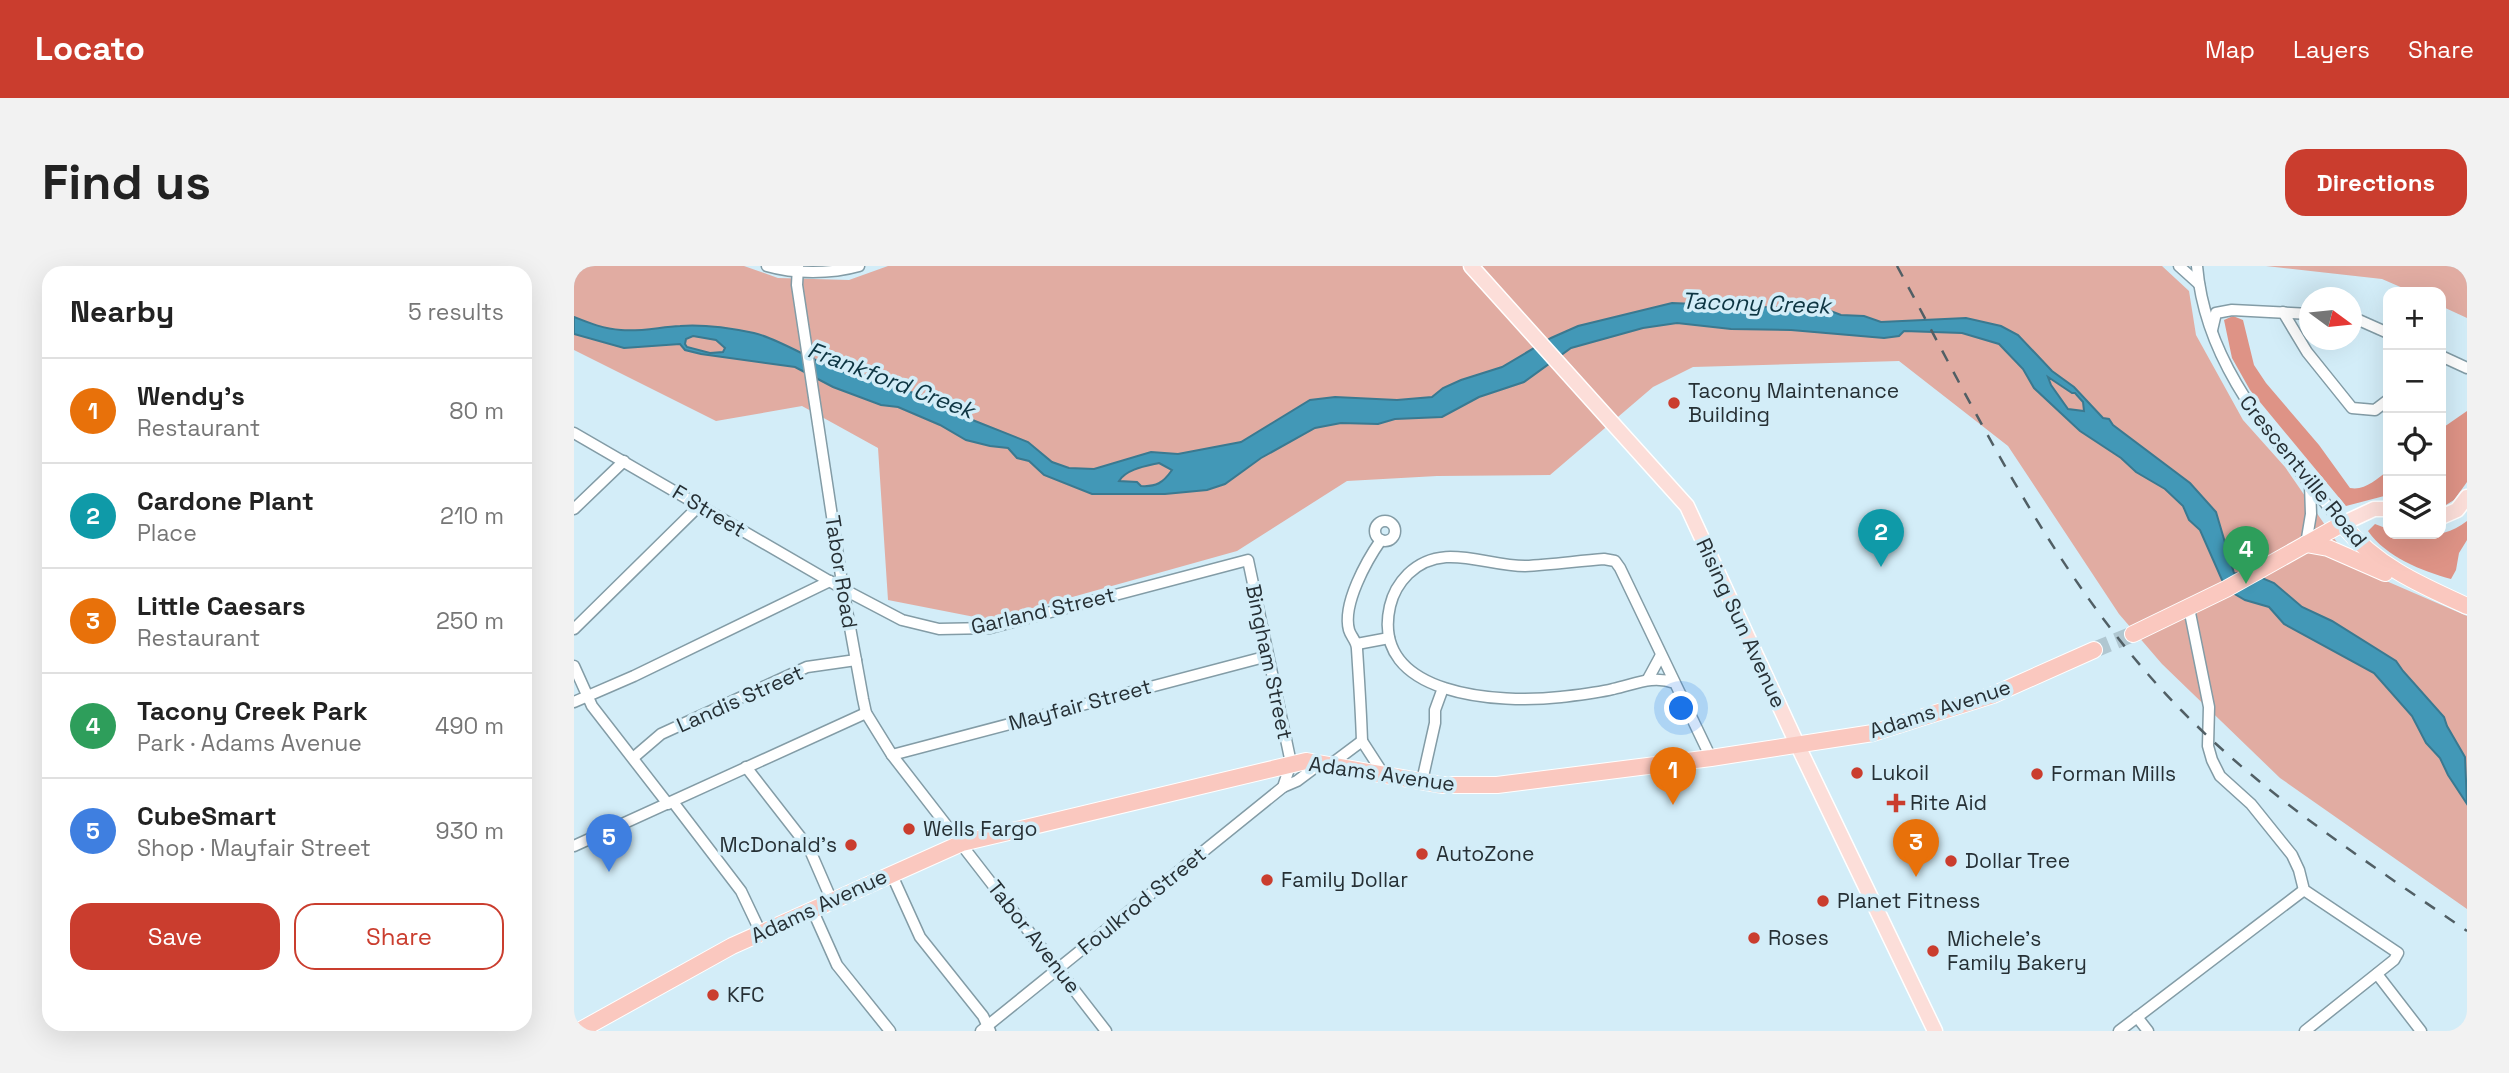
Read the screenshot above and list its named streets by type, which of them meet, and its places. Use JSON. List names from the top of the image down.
{
  "streets": {
    "highway": ["Crescentville Road", "Adams Avenue"],
    "main road": ["Rising Sun Avenue"],
    "street": [
      "F Street",
      "Tabor Road",
      "Garland Street",
      "Bingham Street",
      "Landis Street",
      "Mayfair Street",
      "Foulkrod Street",
      "Tabor Avenue"
    ]
  },
  "crossings": [
    ["F Street", "Tabor Road"],
    ["F Street", "Garland Street"],
    ["Tabor Road", "Garland Street"],
    ["Tabor Road", "Landis Street"],
    ["Tabor Road", "Mayfair Street"],
    ["Tabor Road", "Adams Avenue"],
    ["Tabor Road", "Tabor Avenue"],
    ["Garland Street", "Bingham Street"],
    ["Rising Sun Avenue", "Adams Avenue"],
    ["Bingham Street", "Mayfair Street"],
    ["Bingham Street", "Adams Avenue"],
    ["Adams Avenue", "Foulkrod Street"],
    ["Adams Avenue", "Tabor Avenue"],
    ["Foulkrod Street", "Tabor Avenue"]
  ],
  "water": ["Tacony Creek", "Frankford Creek"],
  "places": {
    "other": [
      "Tacony Maintenance Building",
      "Lukoil",
      "Forman Mills",
      "Wells Fargo",
      "McDonald's",
      "AutoZone",
      "Dollar Tree",
      "Family Dollar",
      "Planet Fitness",
      "Roses",
      "Michele's Family Bakery",
      "KFC"
    ],
    "health": ["Rite Aid"]
  },
  "north": "right",
  "page": {
    "header": "Locato",
    "nav": ["Map", "Layers", "Share"],
    "buttons": [
      "Directions",
      ["Save", "Share"]
    ],
    "title": "Find us",
    "heading": ["Nearby", "5 results"],
    "map_buttons": ["+", "−"],
    "list": [
      {
        "mark": "1",
        "name": "Wendy's",
        "note": "Restaurant",
        "value": "80 m"
      },
      {
        "mark": "2",
        "name": "Cardone Plant",
        "note": "Place",
        "value": "210 m"
      },
      {
        "mark": "3",
        "name": "Little Caesars",
        "note": "Restaurant",
        "value": "250 m"
      },
      {
        "mark": "4",
        "name": "Tacony Creek Park",
        "note": "Park · Adams Avenue",
        "value": "490 m"
      },
      {
        "mark": "5",
        "name": "CubeSmart",
        "note": "Shop · Mayfair Street",
        "value": "930 m"
      }
    ],
    "pins": [
      "2",
      "4",
      "1",
      "5",
      "3"
    ]
  }
}
